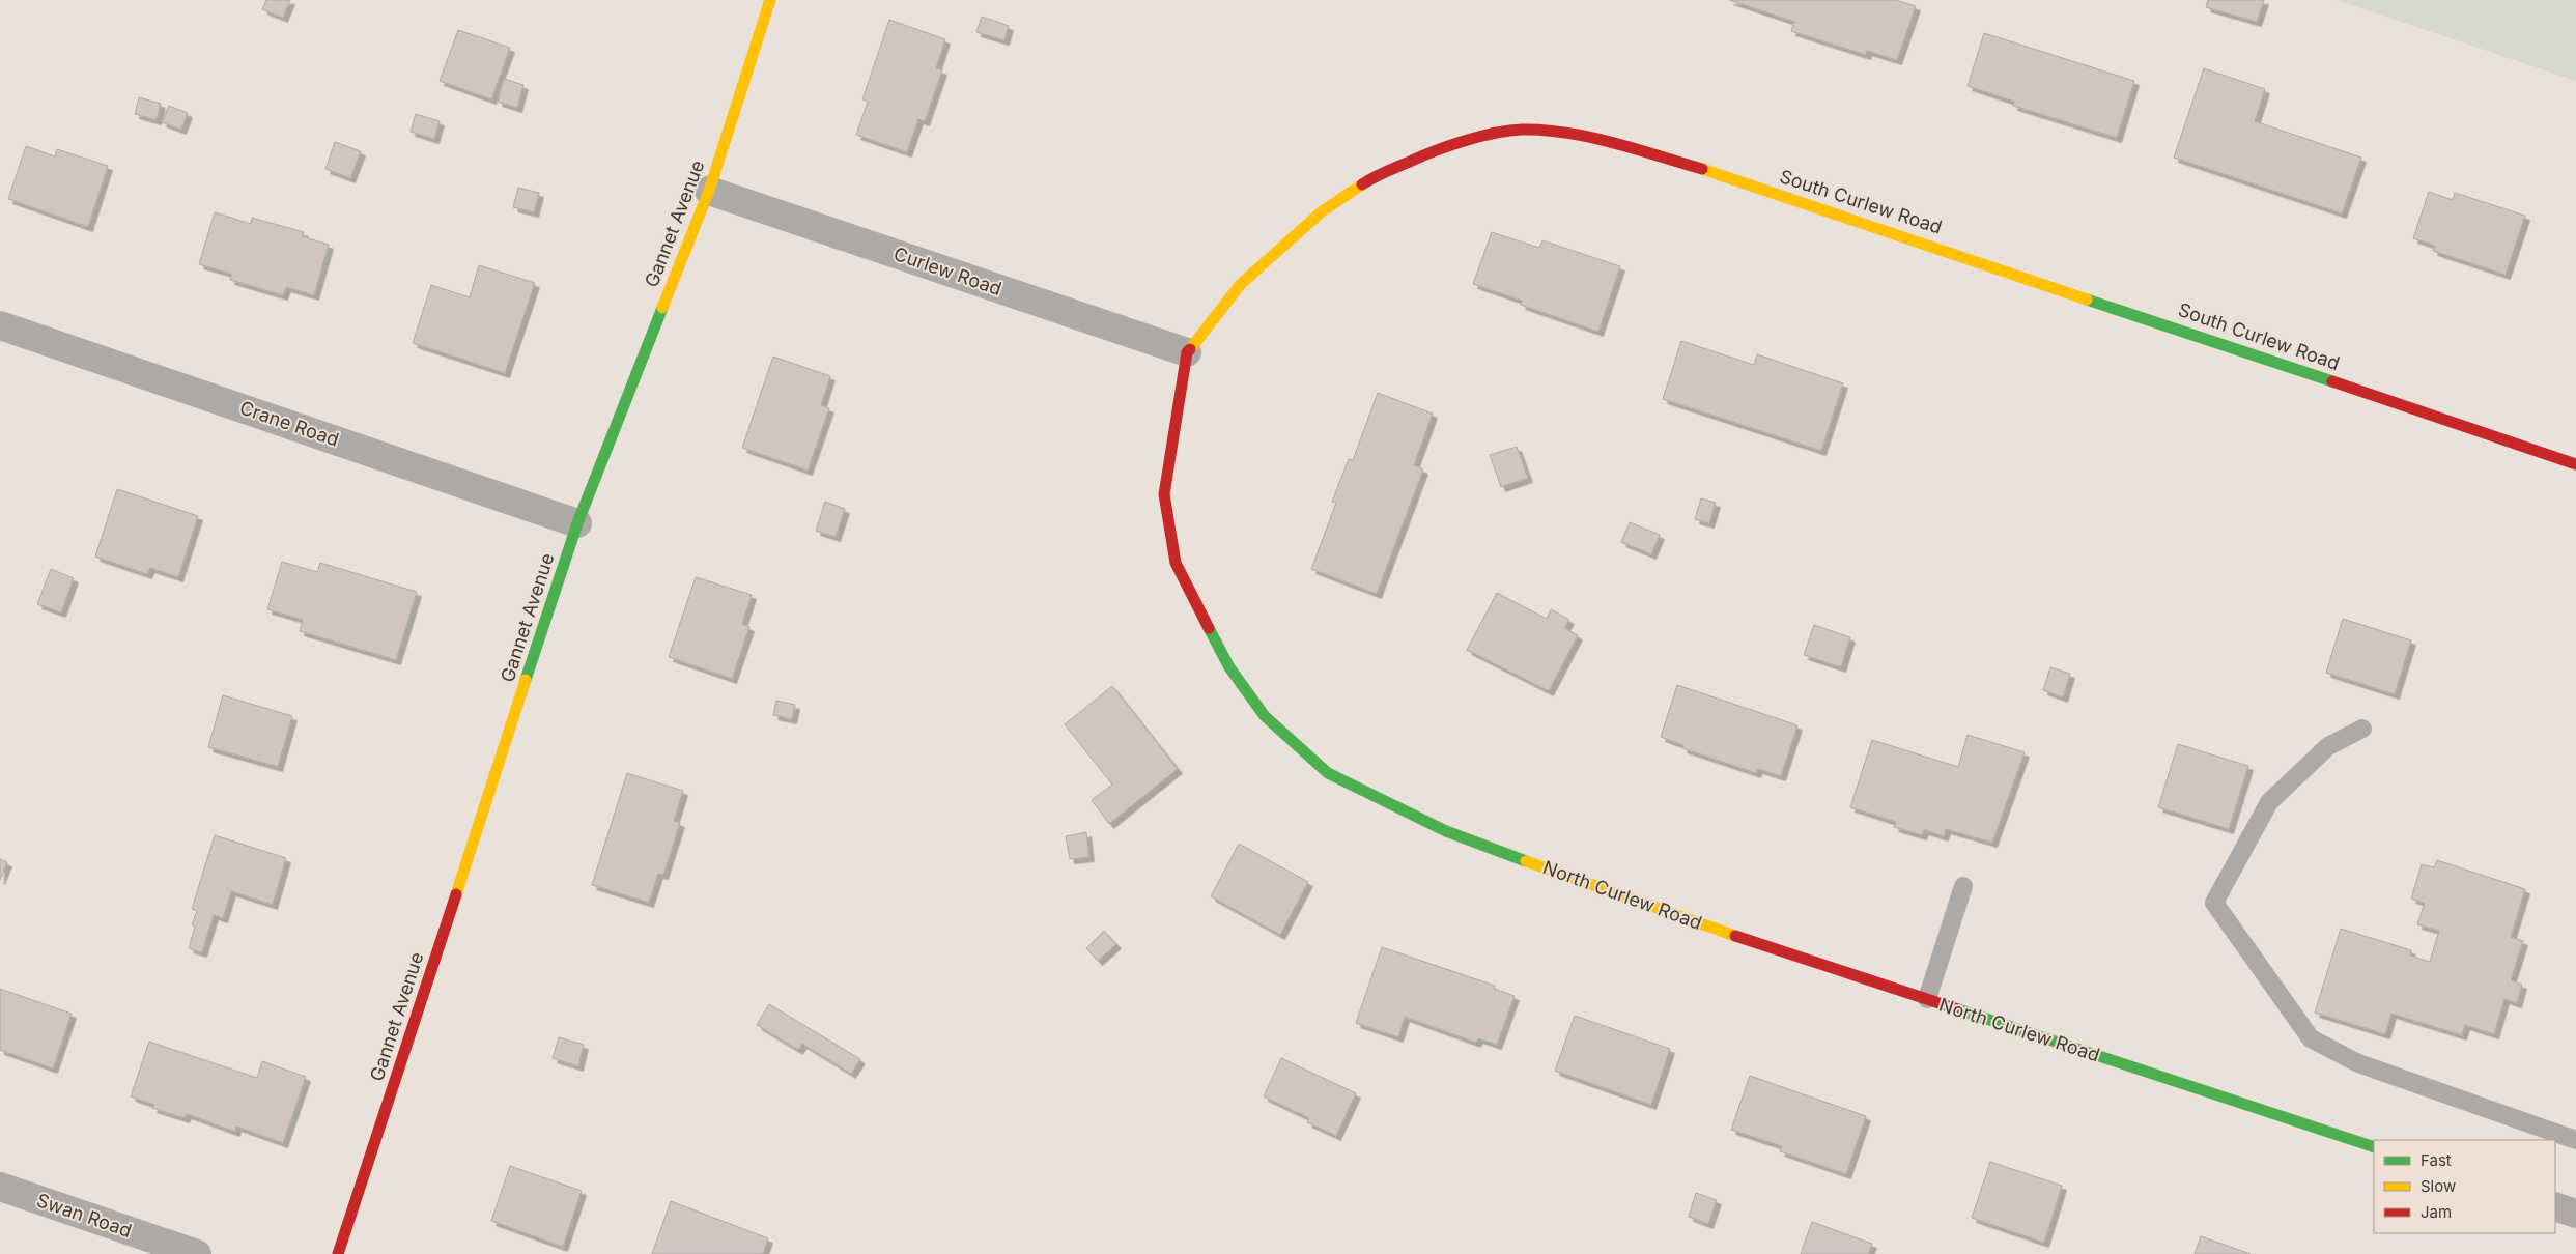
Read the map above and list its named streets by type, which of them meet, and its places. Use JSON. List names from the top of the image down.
{
  "streets": {
    "street": [
      "South Curlew Road",
      "Gannet Avenue",
      "Curlew Road",
      "Crane Road",
      "North Curlew Road",
      "Swan Road"
    ]
  },
  "crossings": [
    ["South Curlew Road", "Curlew Road"],
    ["South Curlew Road", "North Curlew Road"],
    ["Gannet Avenue", "Curlew Road"],
    ["Gannet Avenue", "Crane Road"],
    ["Curlew Road", "North Curlew Road"]
  ],
  "legend": ["Fast", "Slow", "Jam"]
}
